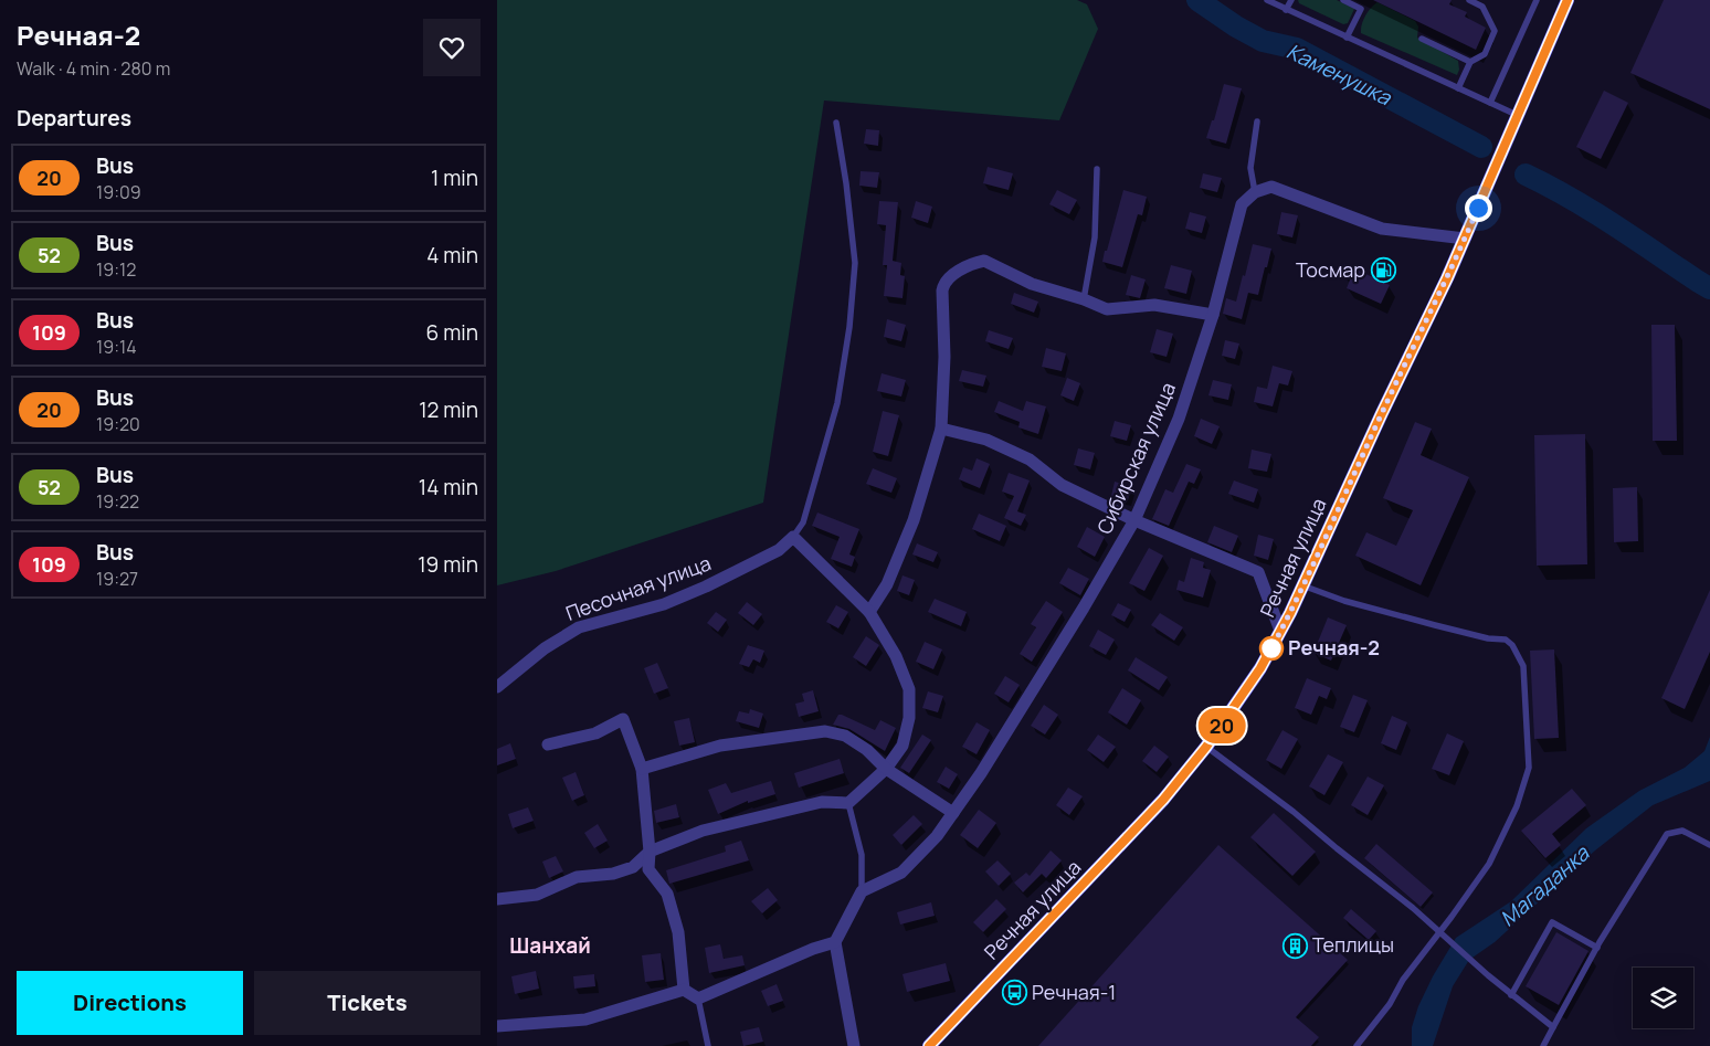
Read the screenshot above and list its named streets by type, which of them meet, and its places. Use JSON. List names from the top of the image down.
{
  "streets": {
    "main road": ["Речная улица"],
    "street": ["Сибирская улица", "Песочная улица"]
  },
  "districts": ["Шанхай"],
  "water": ["Каменушка", "Магаданка"],
  "places": {
    "fuel station": ["Тосмар"],
    "other": ["Речная-2"],
    "building": ["Теплицы"],
    "bus stop": ["Речная-1"]
  },
  "lines": ["bus line 20"],
  "page": {
    "heading": [
      ["Речная-2", "Walk · 4 min · 280 m"],
      "Departures"
    ],
    "on_map": "20",
    "list": [
      {
        "mark": "20",
        "name": "Bus",
        "note": "19:09",
        "value": "1 min"
      },
      {
        "mark": "52",
        "name": "Bus",
        "note": "19:12",
        "value": "4 min"
      },
      {
        "mark": "109",
        "name": "Bus",
        "note": "19:14",
        "value": "6 min"
      },
      {
        "mark": "20",
        "name": "Bus",
        "note": "19:20",
        "value": "12 min"
      },
      {
        "mark": "52",
        "name": "Bus",
        "note": "19:22",
        "value": "14 min"
      },
      {
        "mark": "109",
        "name": "Bus",
        "note": "19:27",
        "value": "19 min"
      }
    ],
    "buttons": ["Directions", "Tickets"]
  }
}
